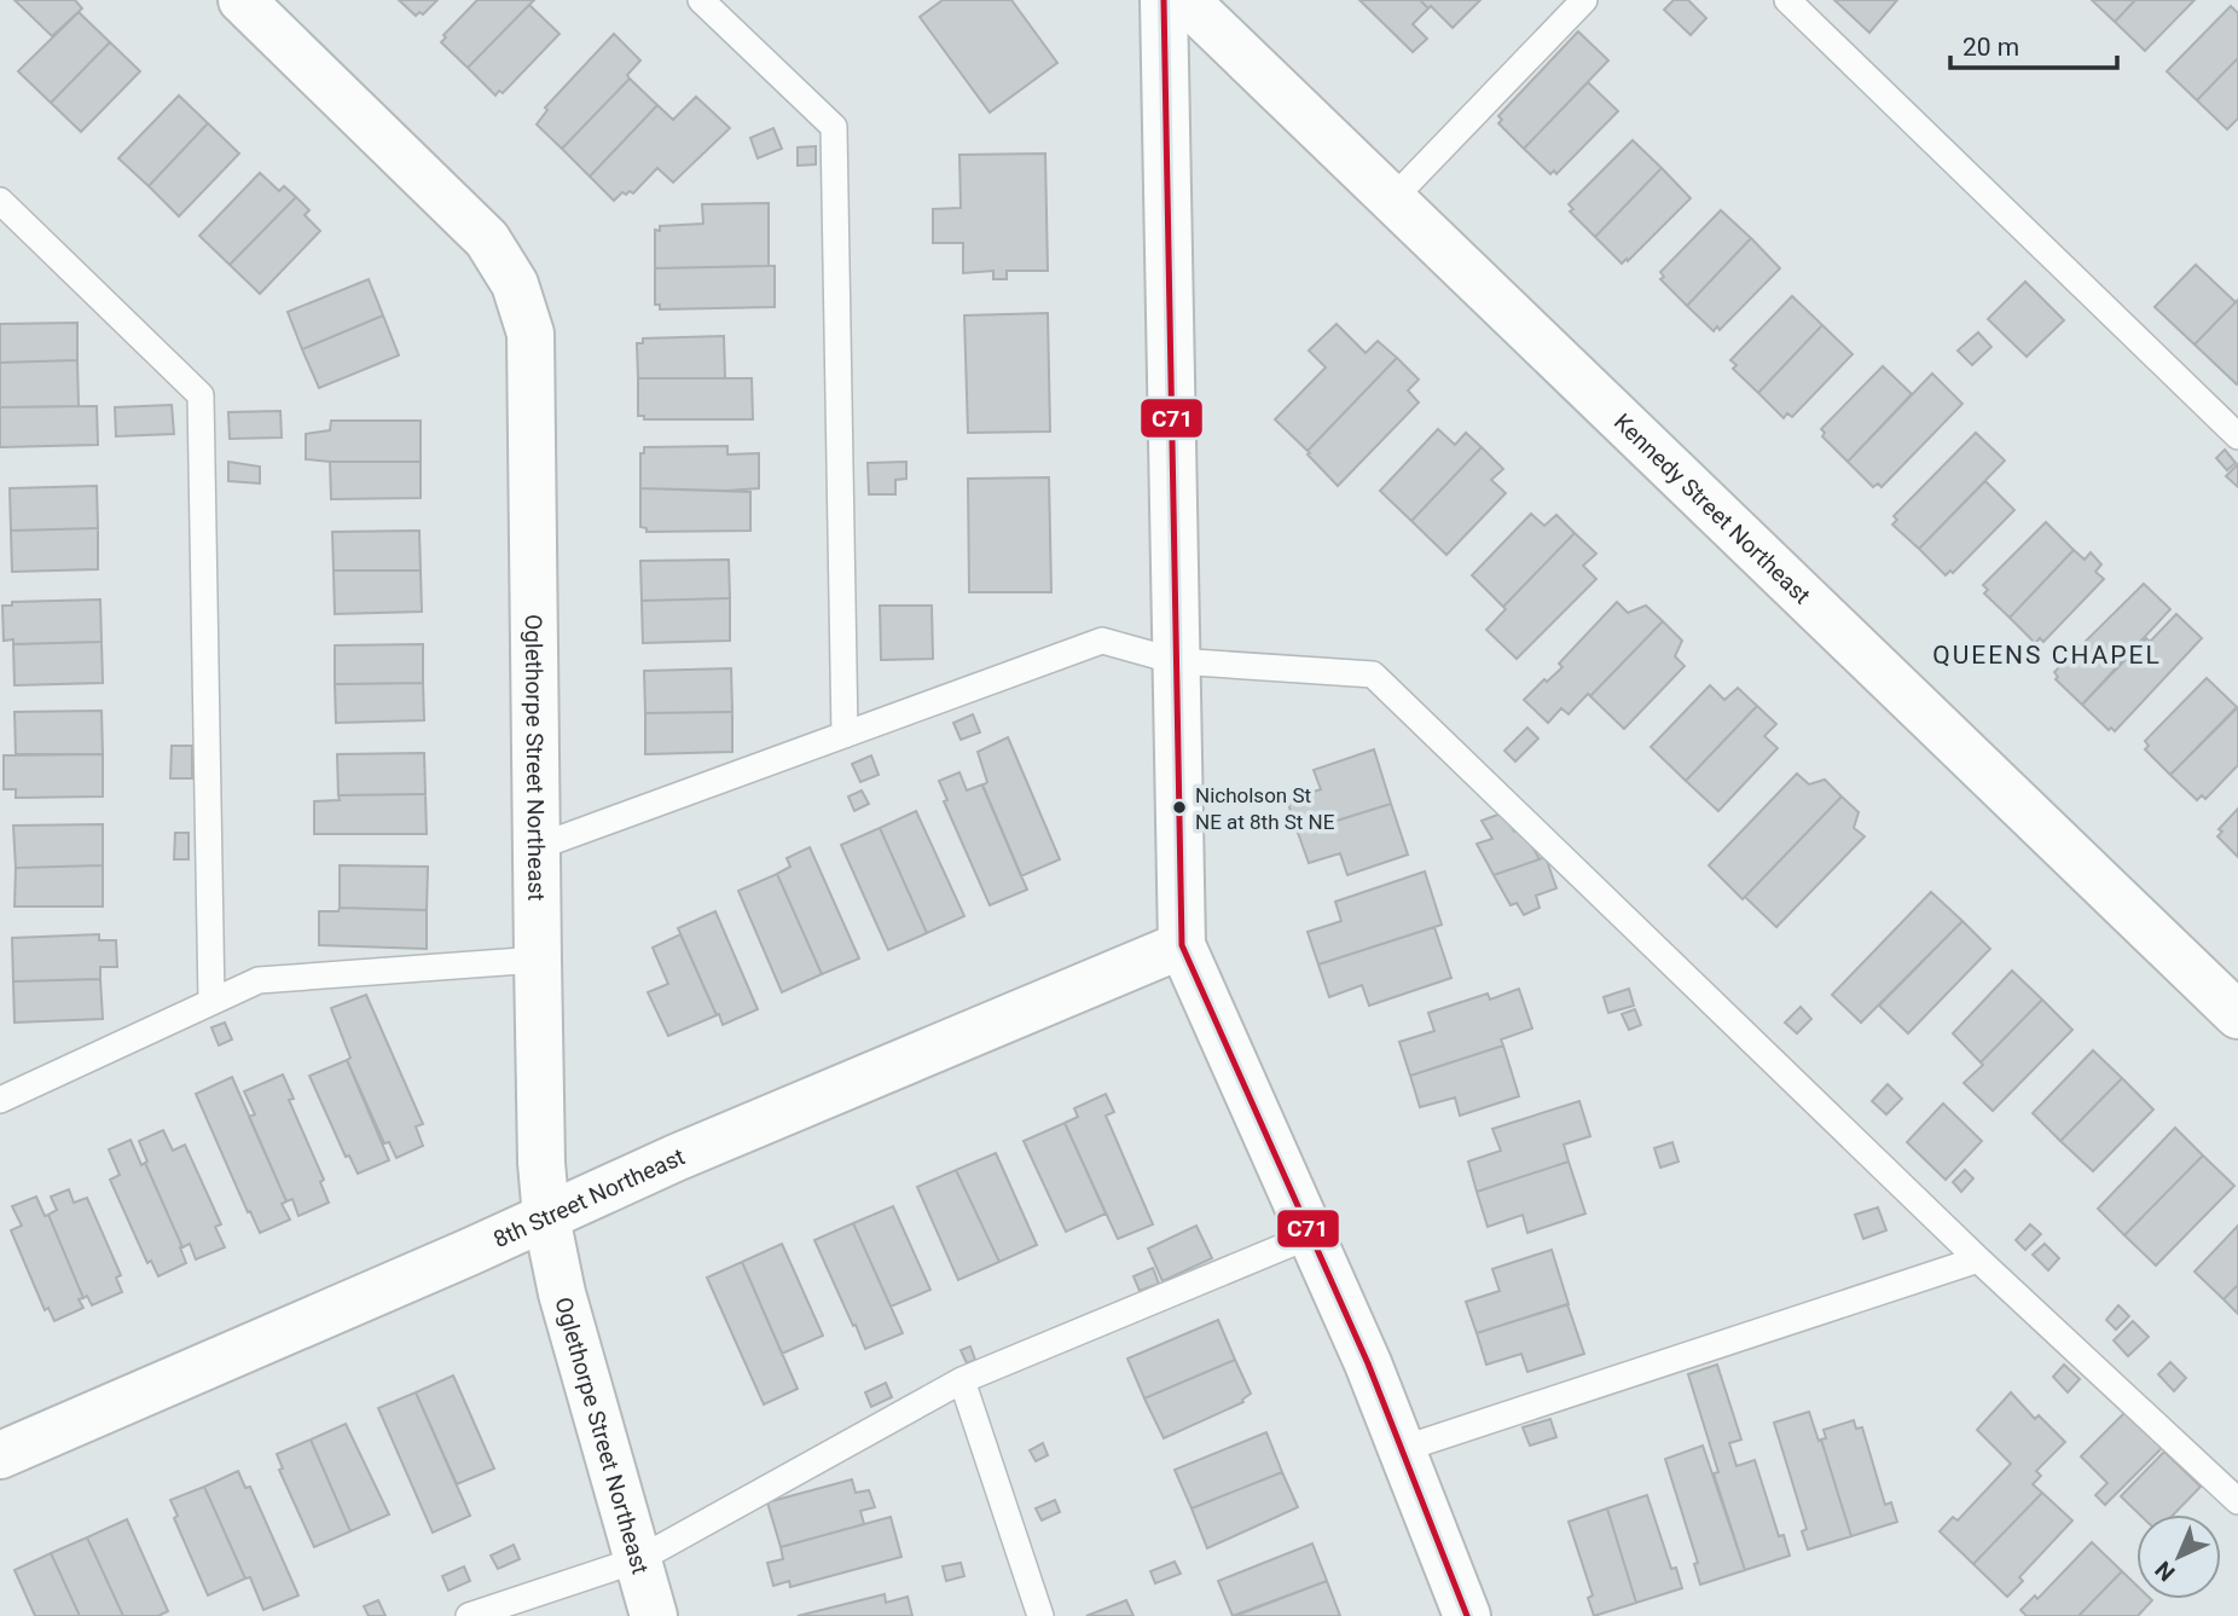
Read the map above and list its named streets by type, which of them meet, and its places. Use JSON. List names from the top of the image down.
{
  "streets": {
    "street": ["Kennedy Street Northeast", "Oglethorpe Street Northeast", "8th Street Northeast"]
  },
  "crossings": [
    ["Oglethorpe Street Northeast", "8th Street Northeast"]
  ],
  "districts": ["QUEENS CHAPEL"],
  "places": ["Nicholson St NE at 8th St NE"],
  "lines": ["transit line C71"],
  "scale_bar": "20 m",
  "north": "bottom left"
}
